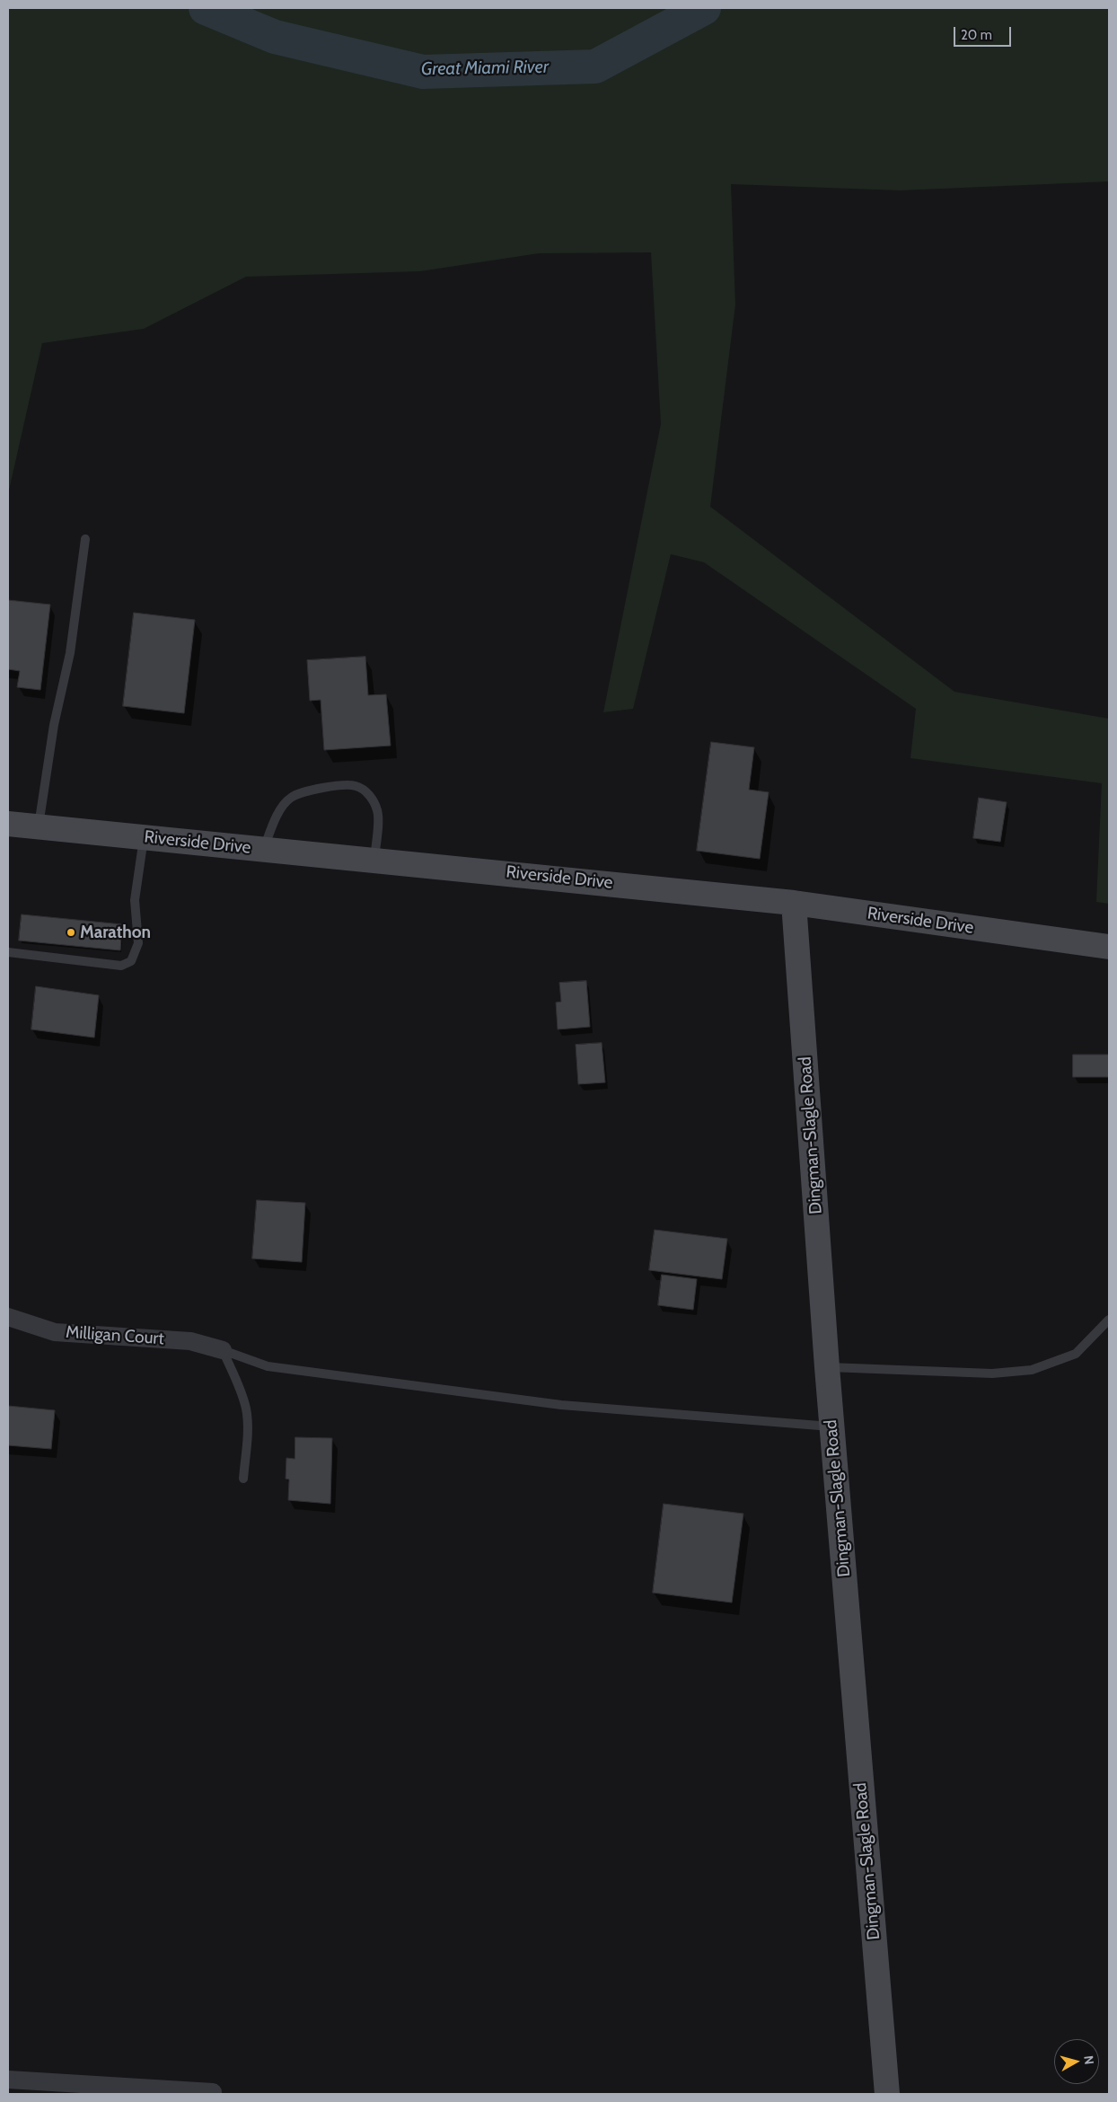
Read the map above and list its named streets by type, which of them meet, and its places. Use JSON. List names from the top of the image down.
{
  "streets": {
    "street": ["Riverside Drive", "Dingman-Slagle Road", "Milligan Court"]
  },
  "crossings": [
    ["Riverside Drive", "Dingman-Slagle Road"]
  ],
  "water": ["Great Miami River"],
  "places": ["Marathon"],
  "scale_bar": "20 m",
  "north": "right"
}
